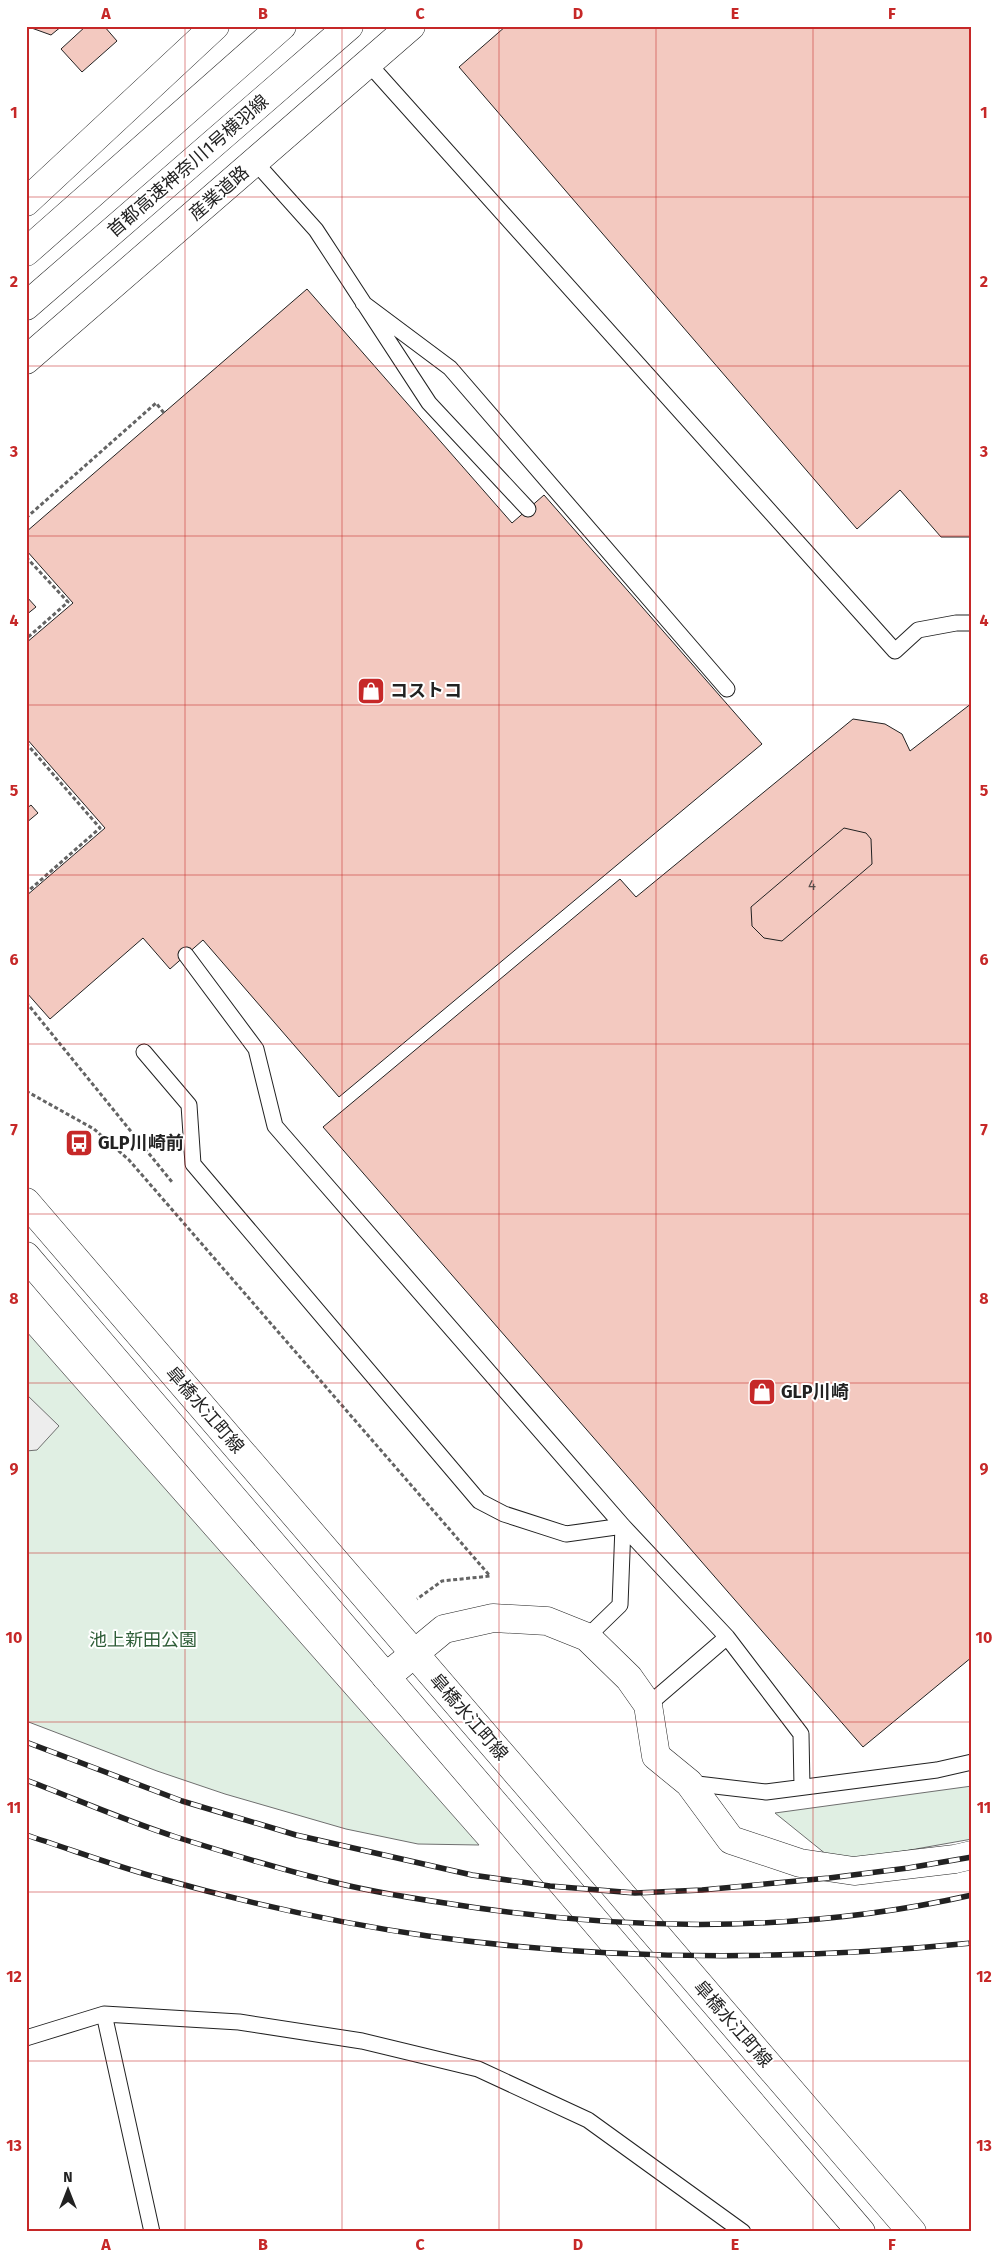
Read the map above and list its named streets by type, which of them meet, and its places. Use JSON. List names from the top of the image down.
{
  "streets": {
    "main road": ["首都高速神奈川1号横羽線", "産業道路", "皐橋水江町線"]
  },
  "parks": ["池上新田公園"],
  "places": {
    "shop": ["コストコ", "GLP川崎"],
    "bus stop": ["GLP川崎前"]
  },
  "house_numbers": ["4"],
  "north": "top",
  "grid": {
    "columns": [
      "A",
      "B",
      "C",
      "D",
      "E",
      "F"
    ],
    "rows": [
      "1",
      "2",
      "3",
      "4",
      "5",
      "6",
      "7",
      "8",
      "9",
      "10",
      "11",
      "12",
      "13"
    ]
  }
}
